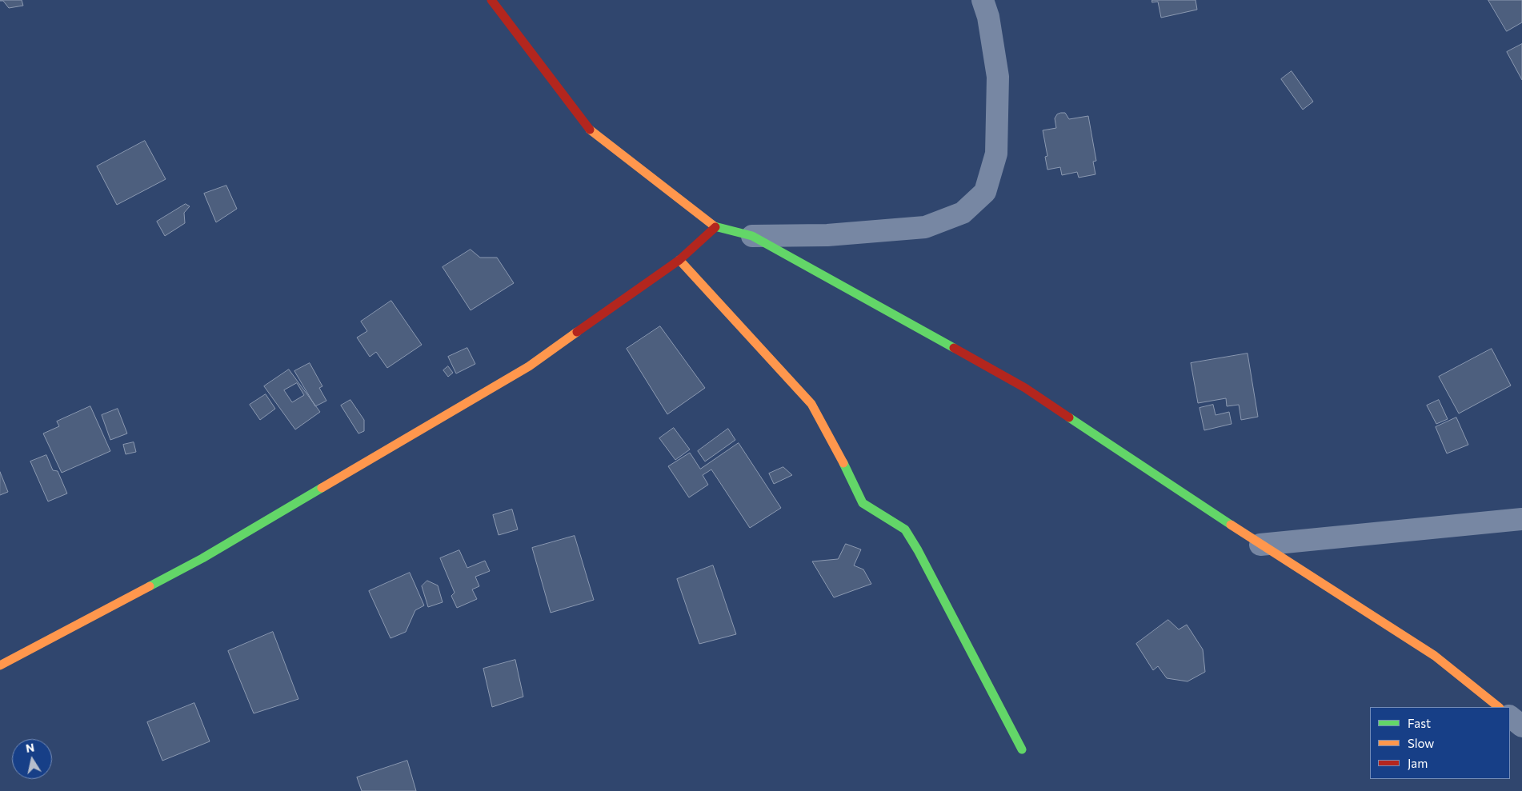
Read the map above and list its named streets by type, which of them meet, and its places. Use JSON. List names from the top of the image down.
{
  "legend": ["Fast", "Slow", "Jam"],
  "north": "top"
}
